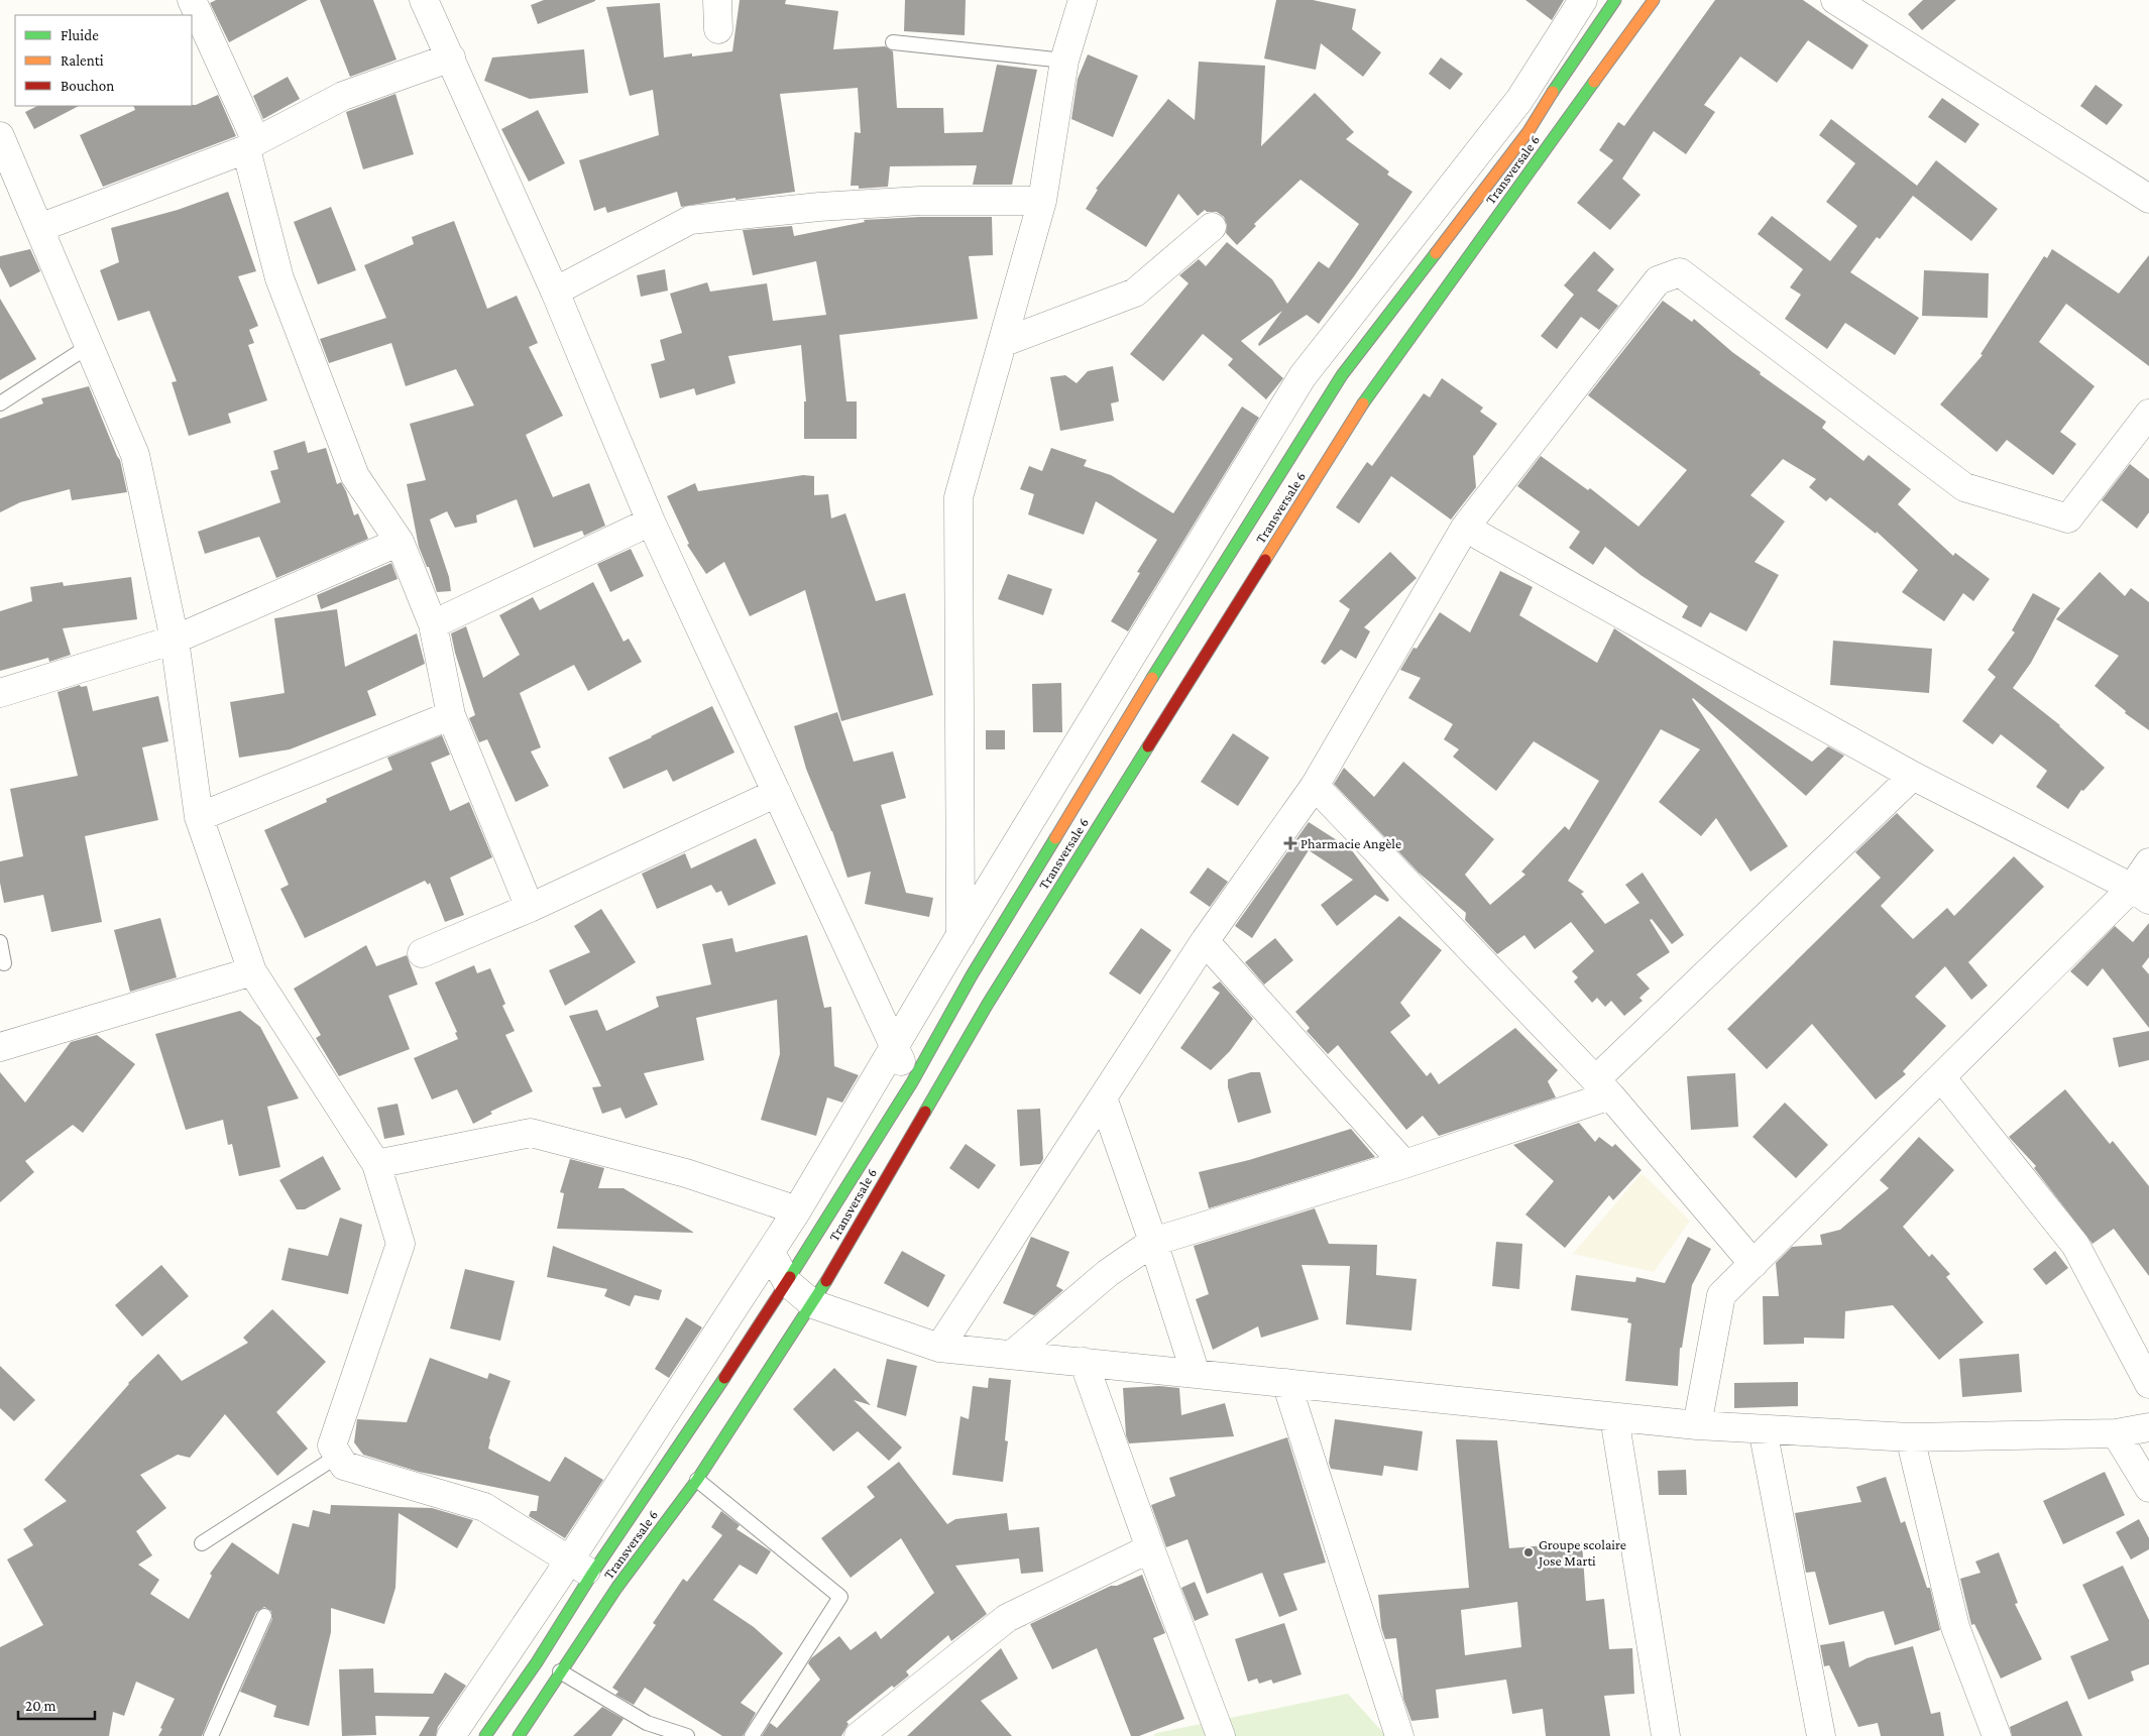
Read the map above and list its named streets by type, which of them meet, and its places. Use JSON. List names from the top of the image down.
{
  "streets": {
    "main road": ["Transversale 6"]
  },
  "places": {
    "health": ["Pharmacie Angèle"],
    "other": ["Groupe scolaire Jose Marti"]
  },
  "legend": ["Fluide", "Ralenti", "Bouchon"],
  "scale_bar": "20 m"
}
